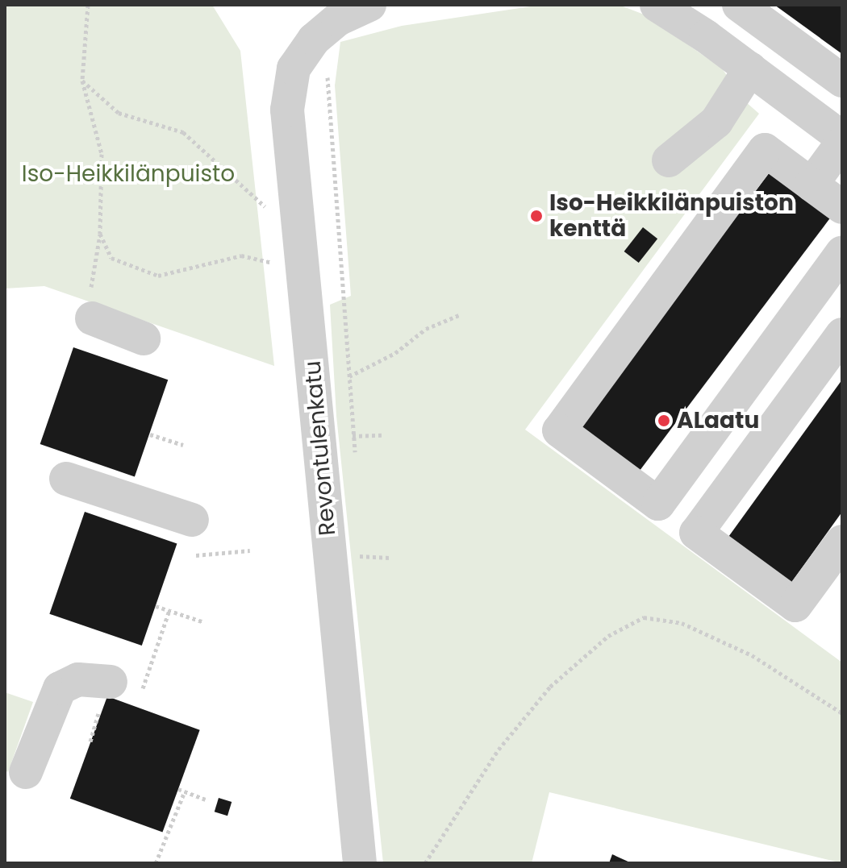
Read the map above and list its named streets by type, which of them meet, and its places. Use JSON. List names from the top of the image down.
{
  "streets": {
    "street": ["Revontulenkatu"]
  },
  "parks": ["Iso-Heikkilänpuisto"],
  "places": ["Iso-Heikkilänpuiston kenttä", "ALaatu"]
}
